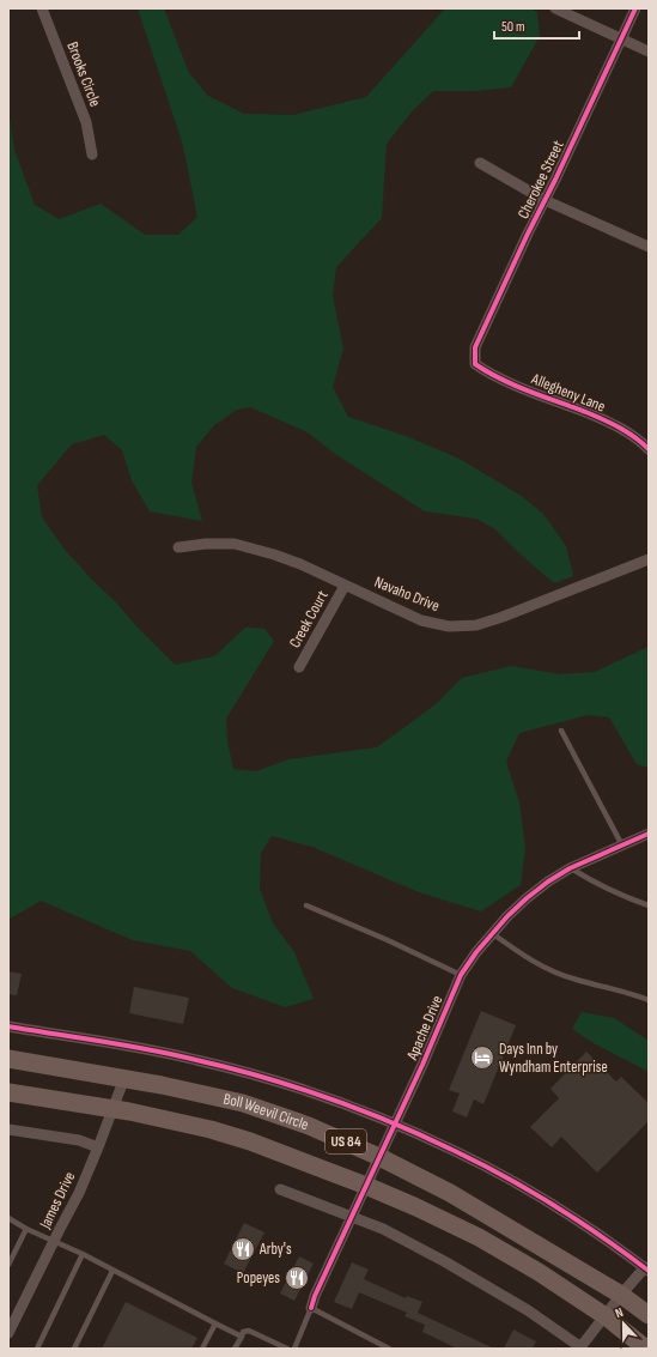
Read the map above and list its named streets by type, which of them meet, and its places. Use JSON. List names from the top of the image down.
{
  "streets": {
    "highway": ["Boll Weevil Circle", "US 84"],
    "street": [
      "Brooks Circle",
      "Cherokee Street",
      "Allegheny Lane",
      "Navaho Drive",
      "Creek Court",
      "Apache Drive",
      "James Drive"
    ]
  },
  "crossings": [
    ["Cherokee Street", "Allegheny Lane"],
    ["Navaho Drive", "Creek Court"],
    ["Apache Drive", "Boll Weevil Circle"],
    ["Boll Weevil Circle", "James Drive"]
  ],
  "places": {
    "hotel": ["Days Inn by Wyndham Enterprise"],
    "restaurant": ["Arby's", "Popeyes"]
  },
  "scale_bar": "50 m",
  "north": "top"
}
